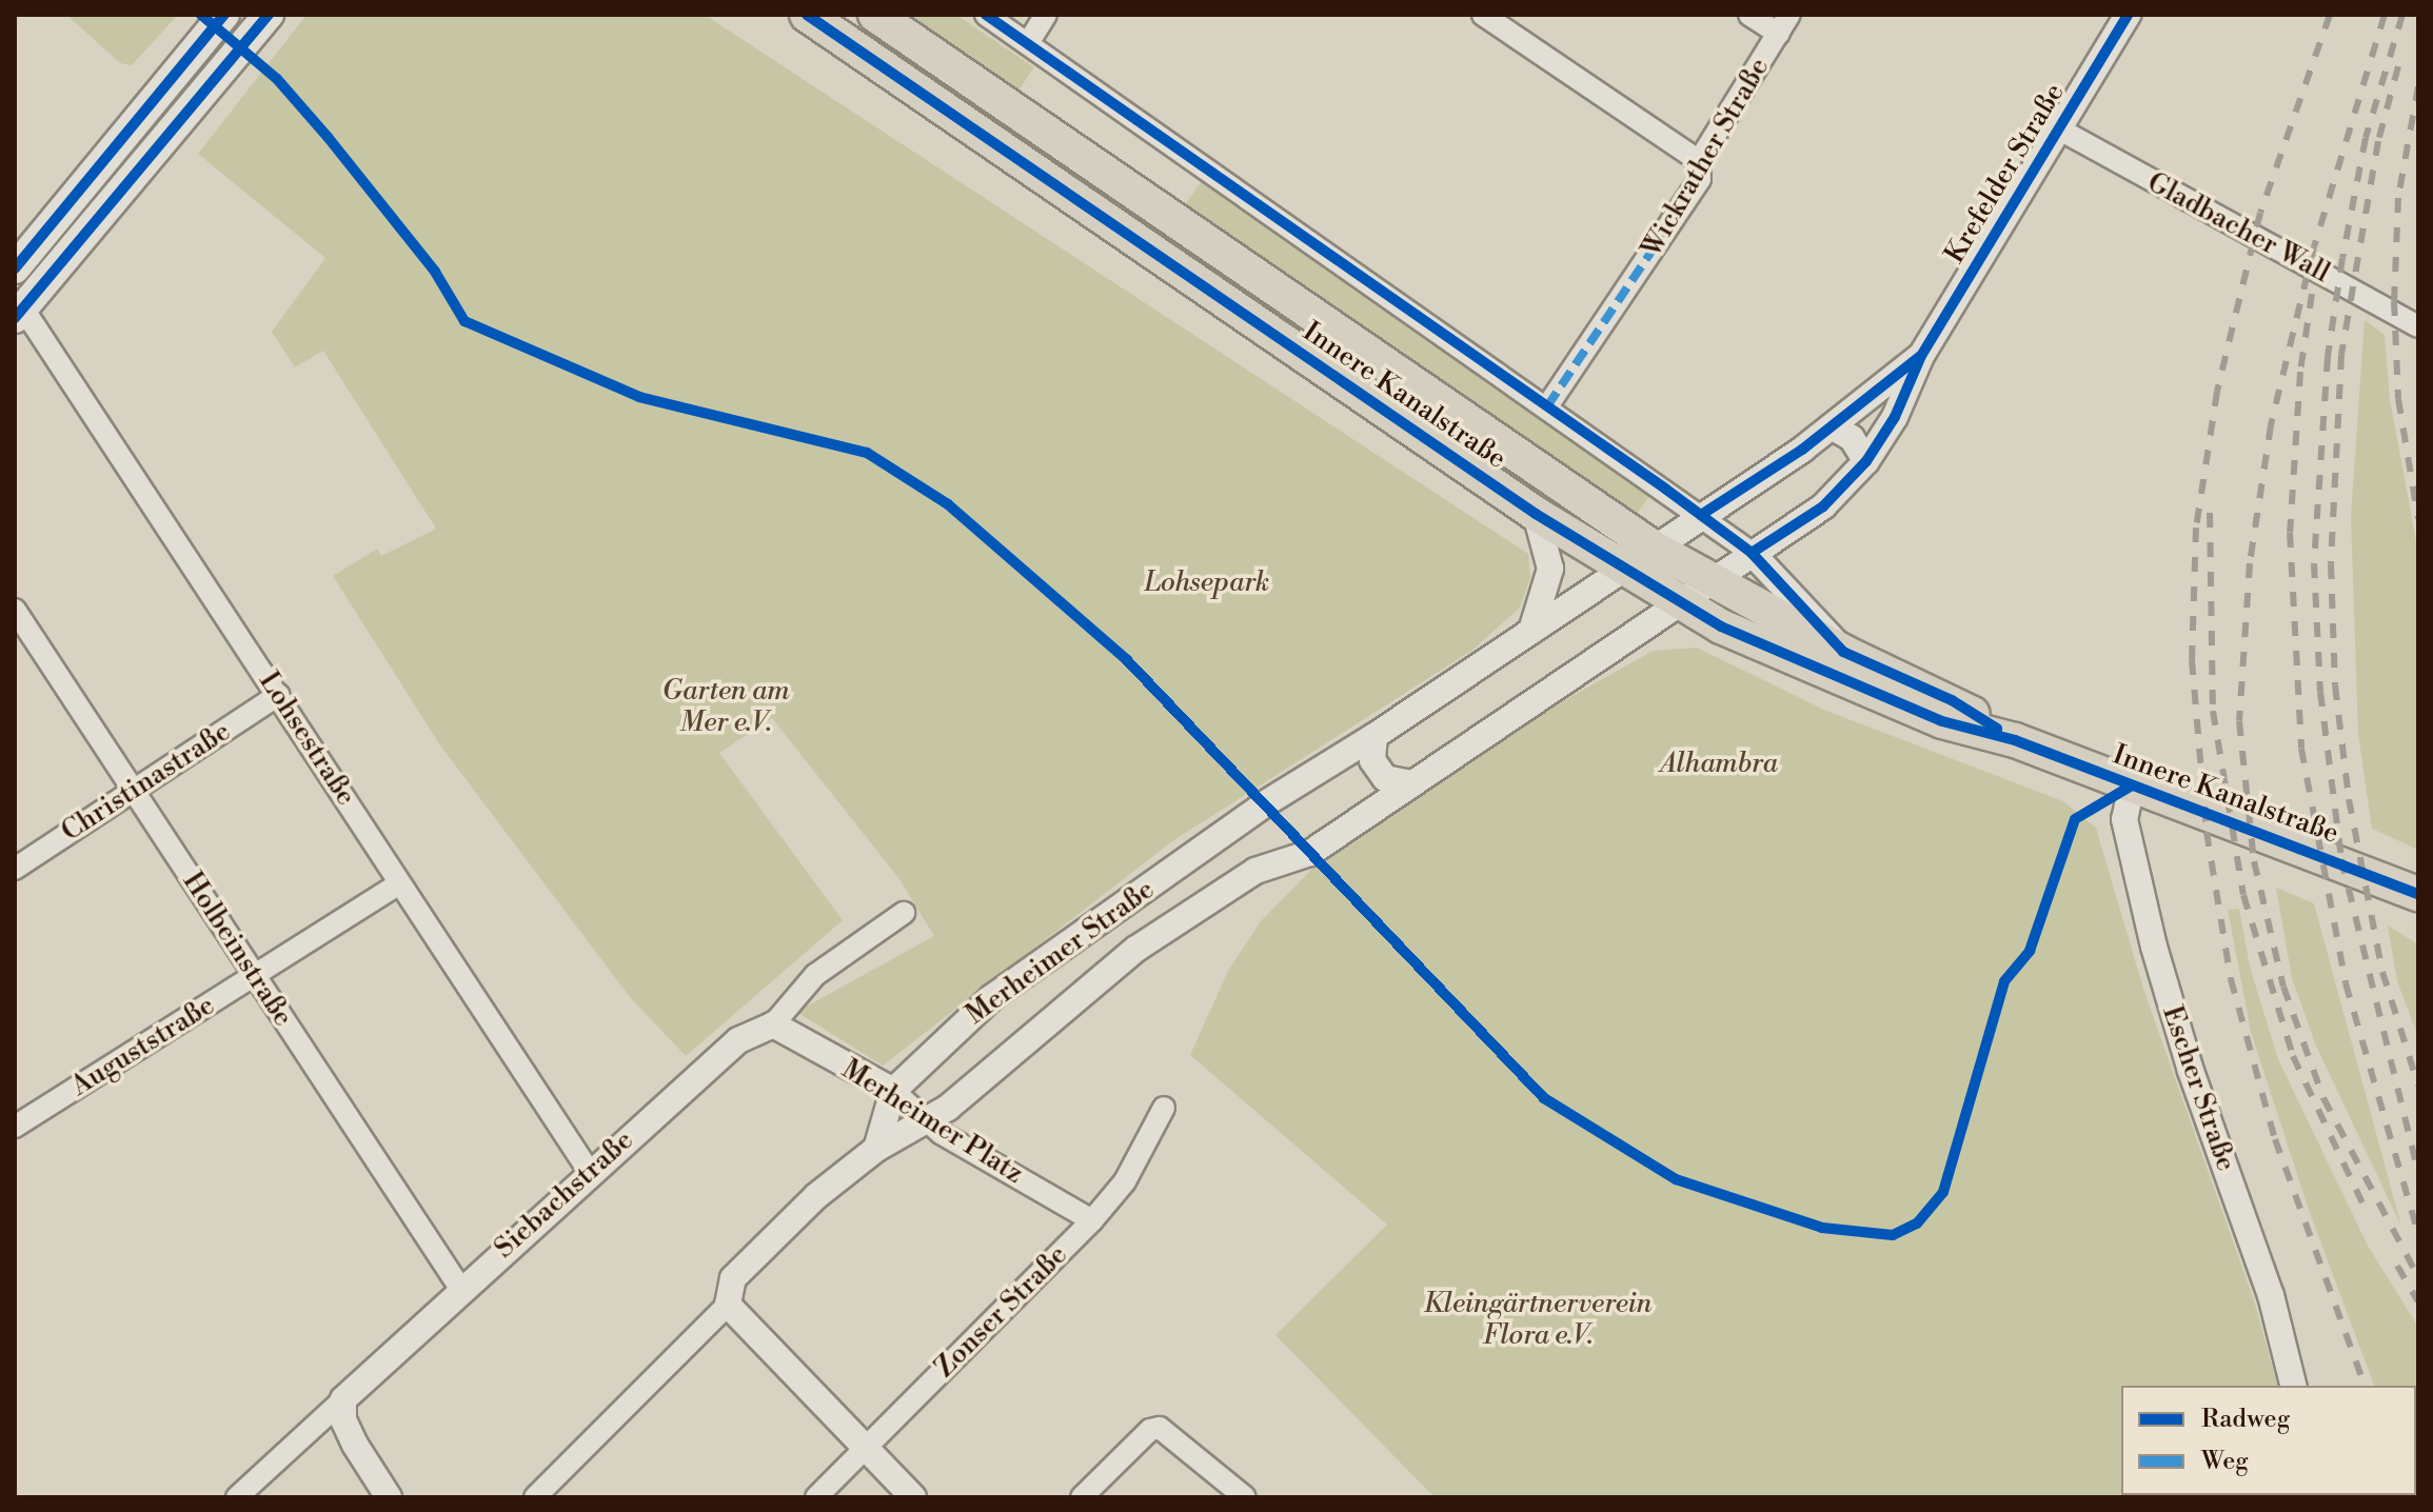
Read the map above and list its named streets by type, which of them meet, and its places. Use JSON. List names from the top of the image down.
{
  "streets": {
    "main road": ["Innere Kanalstraße"],
    "street": [
      "Wickrather Straße",
      "Krefelder Straße",
      "Gladbacher Wall",
      "Lohsestraße",
      "Christinastraße",
      "Holbeinstraße",
      "Merheimer Straße",
      "Auguststraße",
      "Escher Straße",
      "Merheimer Platz",
      "Siebachstraße",
      "Zonser Straße"
    ]
  },
  "crossings": [
    ["Wickrather Straße", "Innere Kanalstraße"],
    ["Krefelder Straße", "Gladbacher Wall"],
    ["Krefelder Straße", "Innere Kanalstraße"],
    ["Krefelder Straße", "Merheimer Straße"],
    ["Innere Kanalstraße", "Merheimer Straße"],
    ["Innere Kanalstraße", "Escher Straße"],
    ["Lohsestraße", "Christinastraße"],
    ["Lohsestraße", "Auguststraße"],
    ["Lohsestraße", "Siebachstraße"],
    ["Christinastraße", "Holbeinstraße"],
    ["Holbeinstraße", "Auguststraße"],
    ["Holbeinstraße", "Siebachstraße"],
    ["Merheimer Straße", "Merheimer Platz"],
    ["Merheimer Platz", "Siebachstraße"],
    ["Merheimer Platz", "Zonser Straße"]
  ],
  "parks": [
    "Lohsepark",
    "Garten am Mer e.V.",
    "Alhambra",
    "Kleingärtnerverein Flora e.V."
  ],
  "legend": ["Radweg", "Weg"]
}
